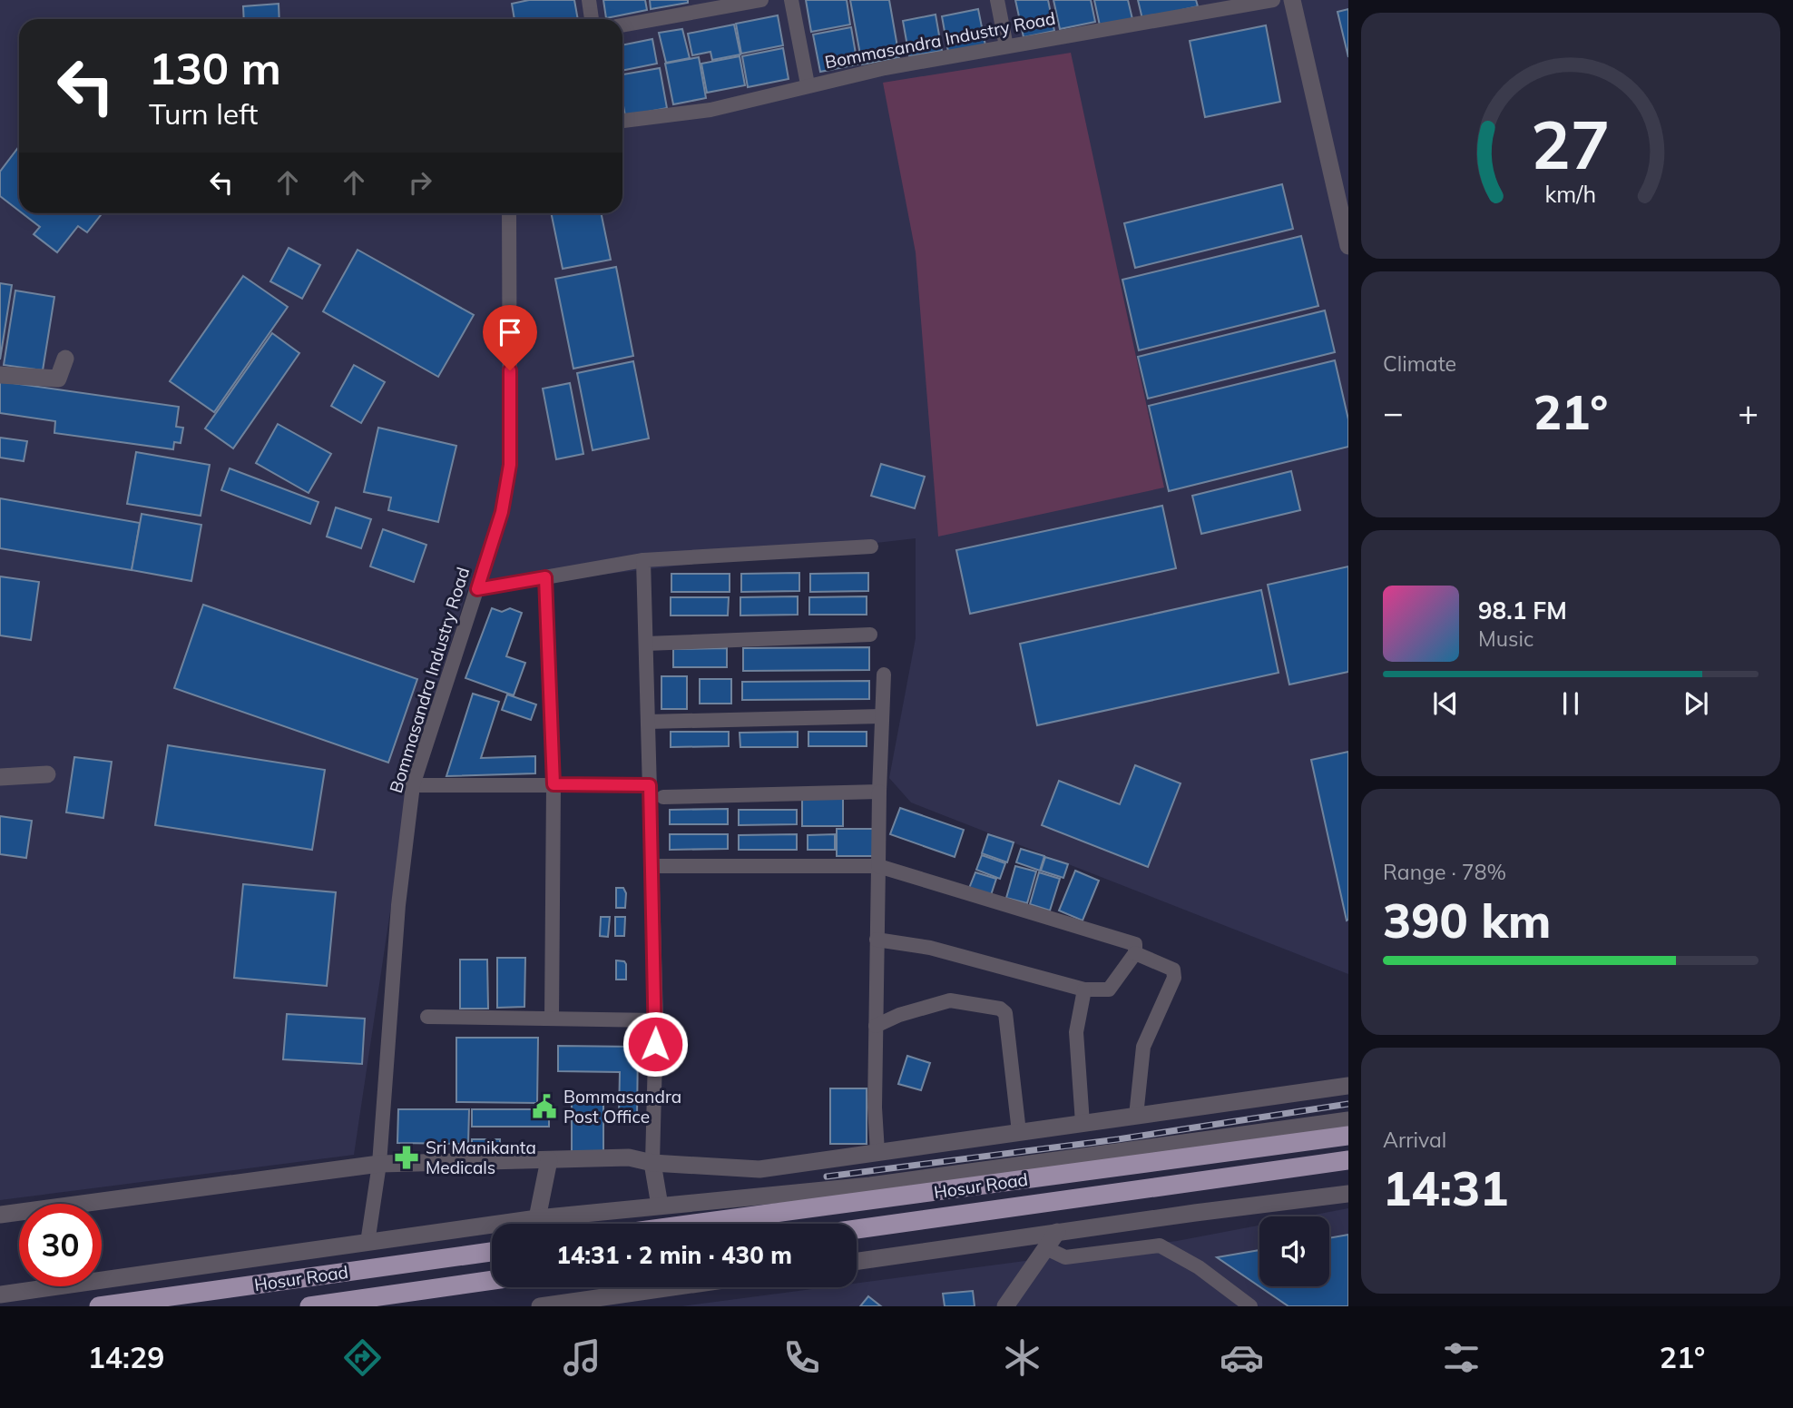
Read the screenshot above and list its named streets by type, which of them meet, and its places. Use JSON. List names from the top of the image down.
{
  "streets": {
    "highway": ["Hosur Road"],
    "street": ["Bommasandra Industry Road"]
  },
  "places": {
    "public building": ["Bommasandra Post Office"],
    "pharmacy": ["Sri Manikanta Medicals"]
  },
  "page": {
    "turn": ["130 m", "Turn left"],
    "tile": [
      "Climate",
      ["Range · 78%", "390 km"],
      ["Arrival", "14:31"]
    ],
    "heat": ["−", "21°", "+"],
    "song": ["98.1 FM", "Music"],
    "limit": "30",
    "trip": "14:31 · 2 min · 430 m",
    "tabs": ["14:29", "21°"],
    "gauge": ["27", "km/h"]
  }
}
